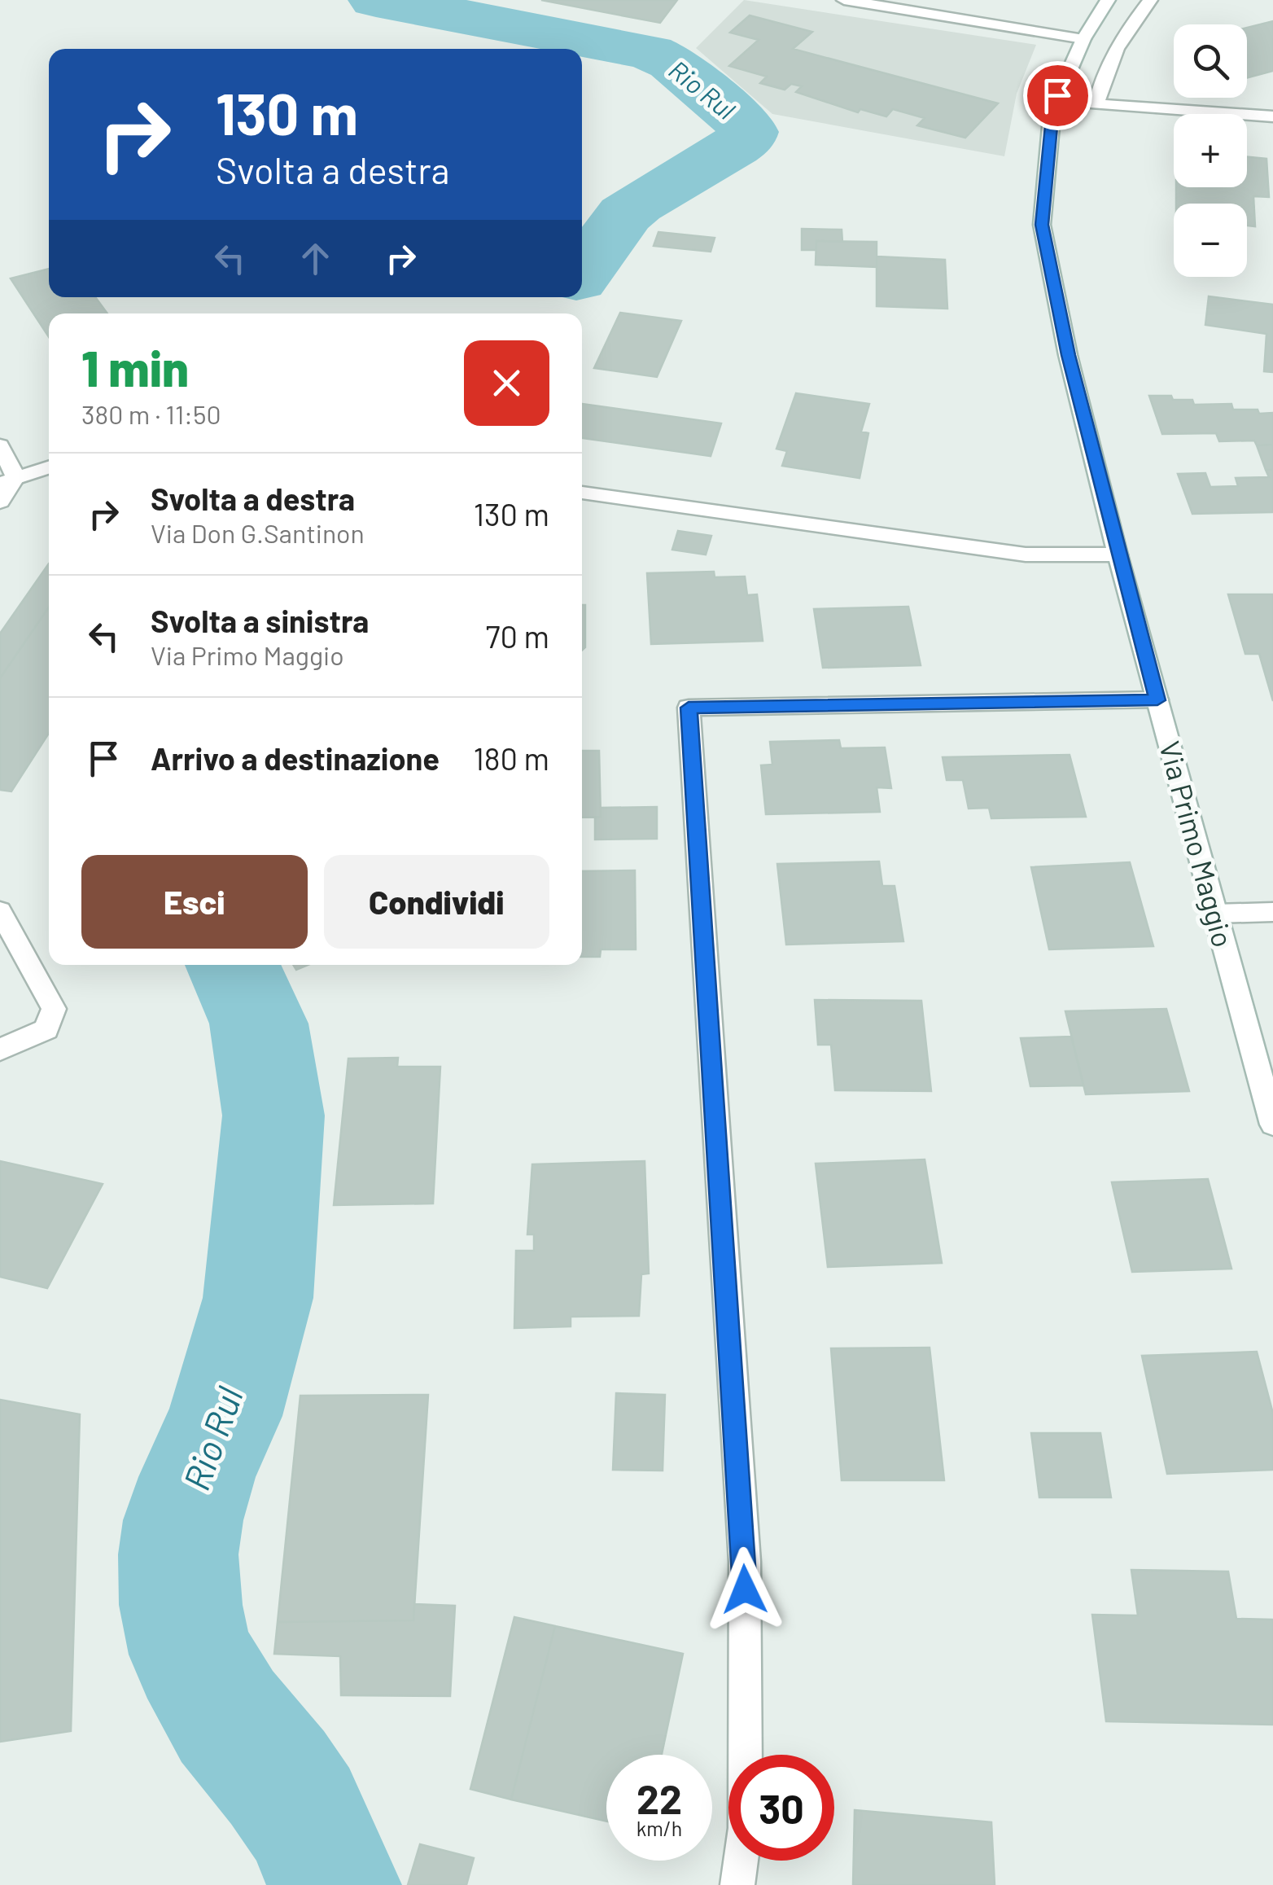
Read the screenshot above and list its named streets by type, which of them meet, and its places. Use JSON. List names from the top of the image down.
{
  "streets": {
    "street": ["Via Primo Maggio"]
  },
  "water": ["Rio Rul"],
  "page": {
    "map_buttons": ["+", "−"],
    "turn": ["130 m", "Svolta a destra"],
    "heading": ["1 min", "380 m · 11:50"],
    "list": [
      {
        "name": "Svolta a destra",
        "note": "Via Don G.Santinon",
        "value": "130 m"
      },
      {
        "name": "Svolta a sinistra",
        "note": "Via Primo Maggio",
        "value": "70 m"
      },
      {
        "name": "Arrivo a destinazione",
        "value": "180 m"
      }
    ],
    "buttons": ["Esci", "Condividi"],
    "speed": "22 km/h",
    "limit": "30"
  }
}
